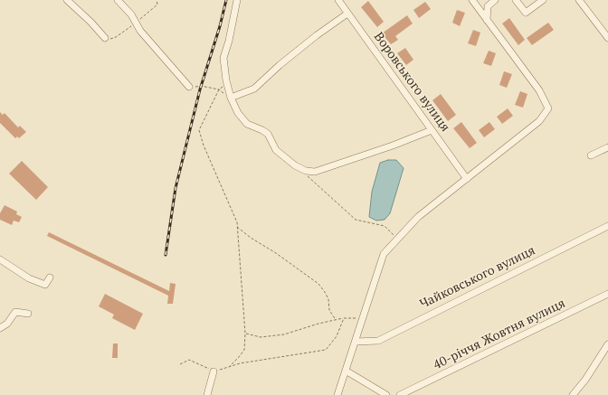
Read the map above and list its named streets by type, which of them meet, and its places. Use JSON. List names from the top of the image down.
{
  "streets": {
    "street": ["Воровського вулиця", "Чайковського вулиця", "40-річчя Жовтня вулиця"]
  }
}
